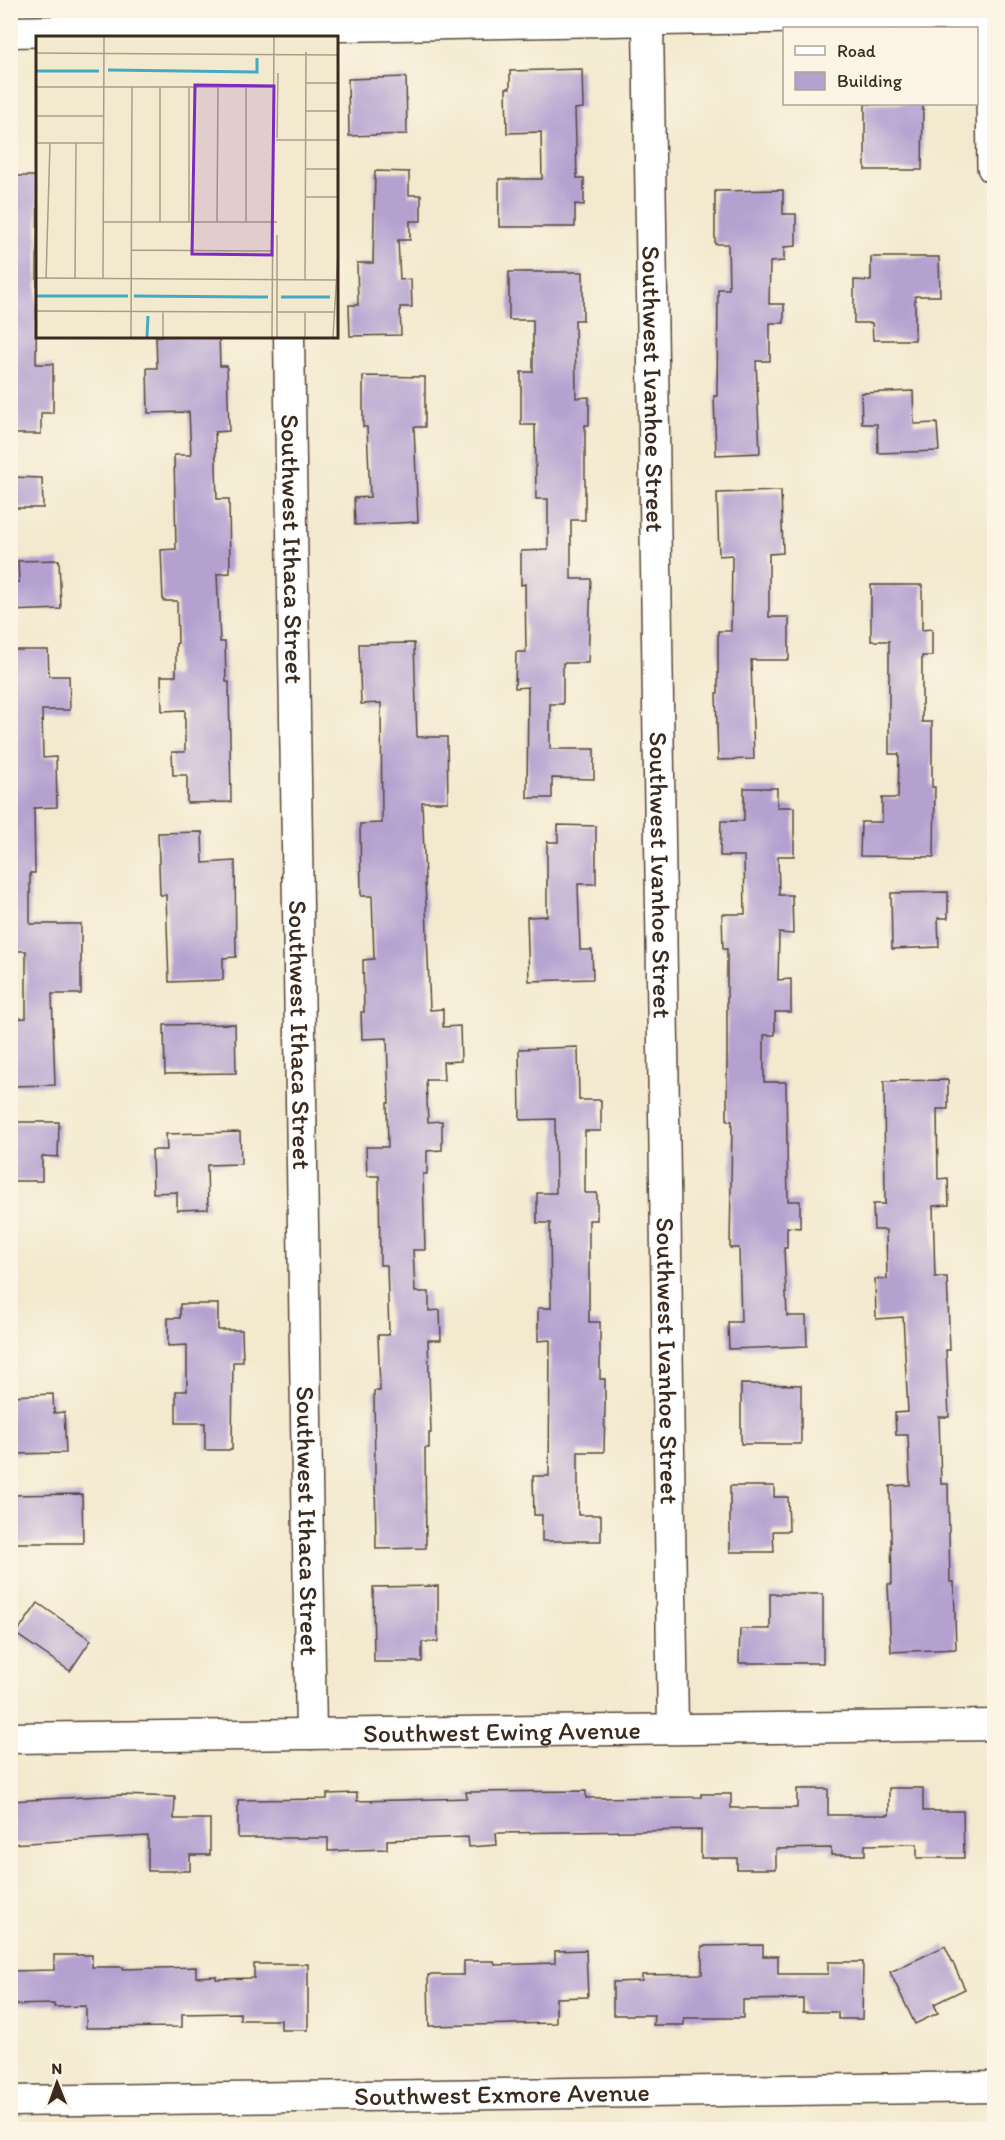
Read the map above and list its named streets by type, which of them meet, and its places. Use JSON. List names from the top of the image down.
{
  "streets": {
    "street": [
      "Southwest Ivanhoe Street",
      "Southwest Ithaca Street",
      "Southwest Ewing Avenue",
      "Southwest Exmore Avenue"
    ]
  },
  "crossings": [
    ["Southwest Ivanhoe Street", "Southwest Ewing Avenue"],
    ["Southwest Ithaca Street", "Southwest Ewing Avenue"]
  ],
  "legend": ["Road", "Building"],
  "north": "top"
}
